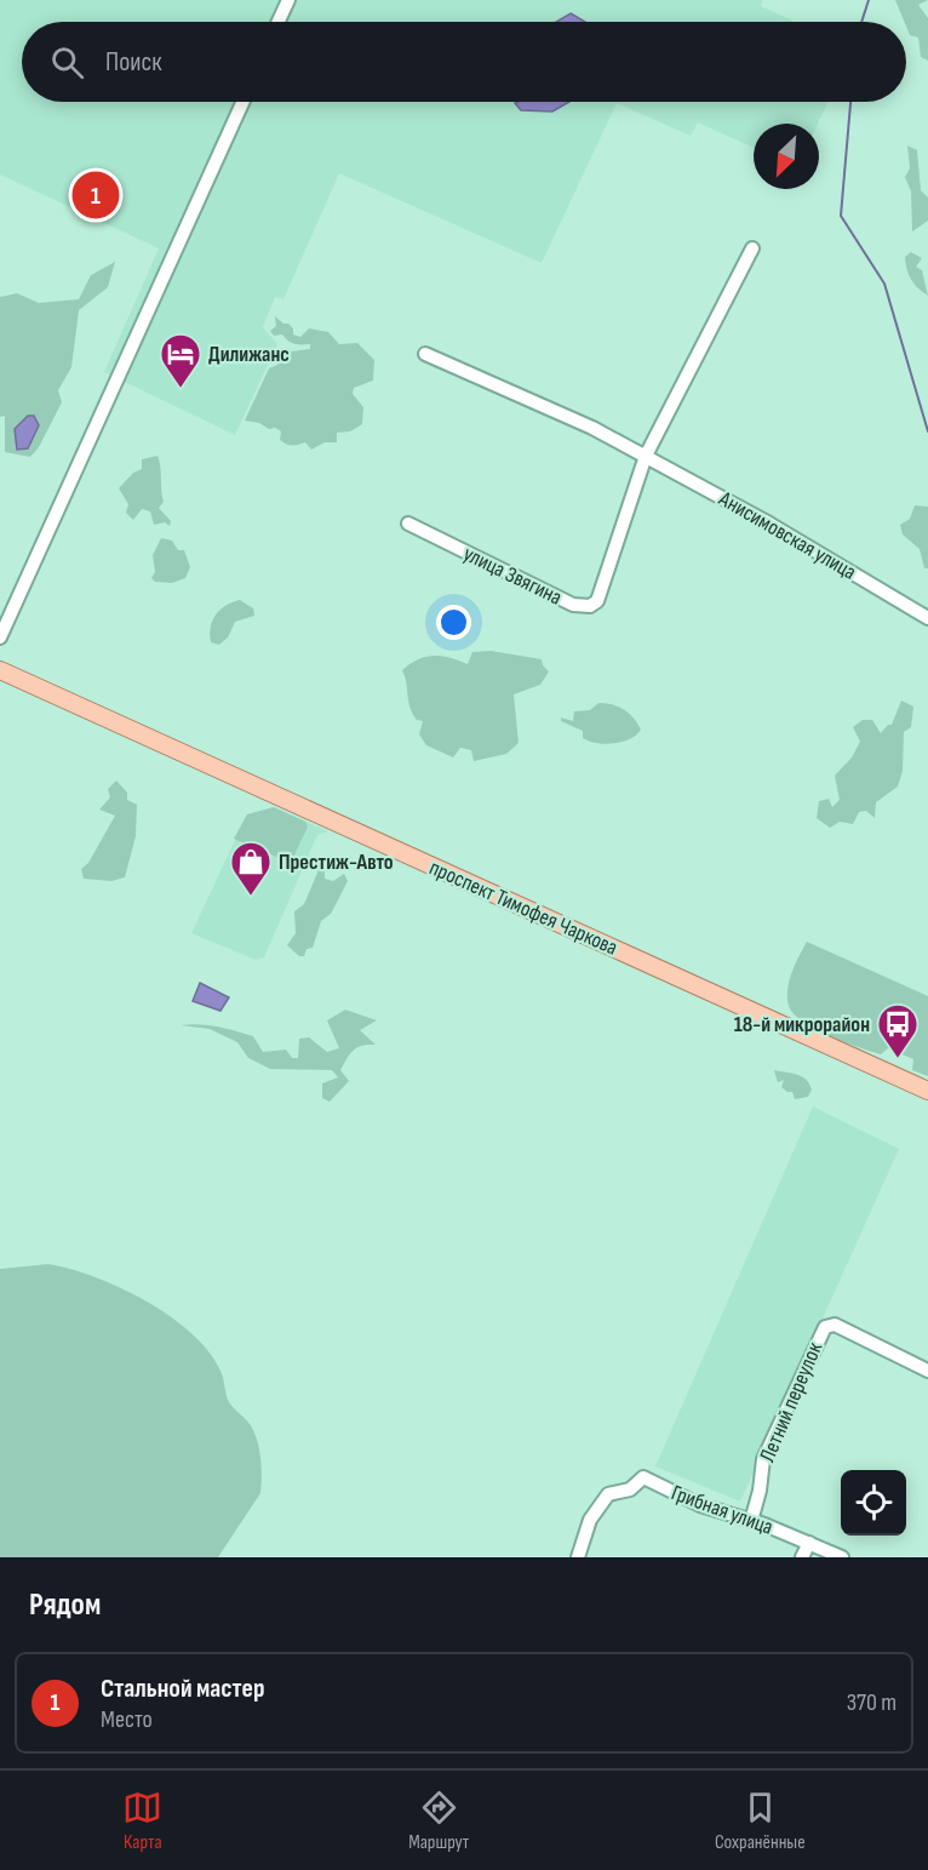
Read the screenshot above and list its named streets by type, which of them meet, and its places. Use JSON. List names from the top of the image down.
{
  "streets": {
    "main road": ["проспект Тимофея Чаркова"],
    "street": [
      "Анисимовская улица",
      "улица Звягина",
      "Летний переулок",
      "Грибная улица"
    ]
  },
  "crossings": [
    ["Анисимовская улица", "улица Звягина"],
    ["Летний переулок", "Грибная улица"]
  ],
  "places": {
    "hotel": ["Дилижанс"],
    "shop": ["Престиж-Авто"],
    "bus stop": ["18-й микрорайон"]
  },
  "north": "bottom left",
  "page": {
    "search": "Поиск",
    "pins": "1",
    "heading": "Рядом",
    "list": [
      {
        "mark": "1",
        "name": "Стальной мастер",
        "note": "Место",
        "value": "370 m"
      }
    ],
    "nav": ["Карта", "Маршрут", "Сохранённые"]
  }
}
